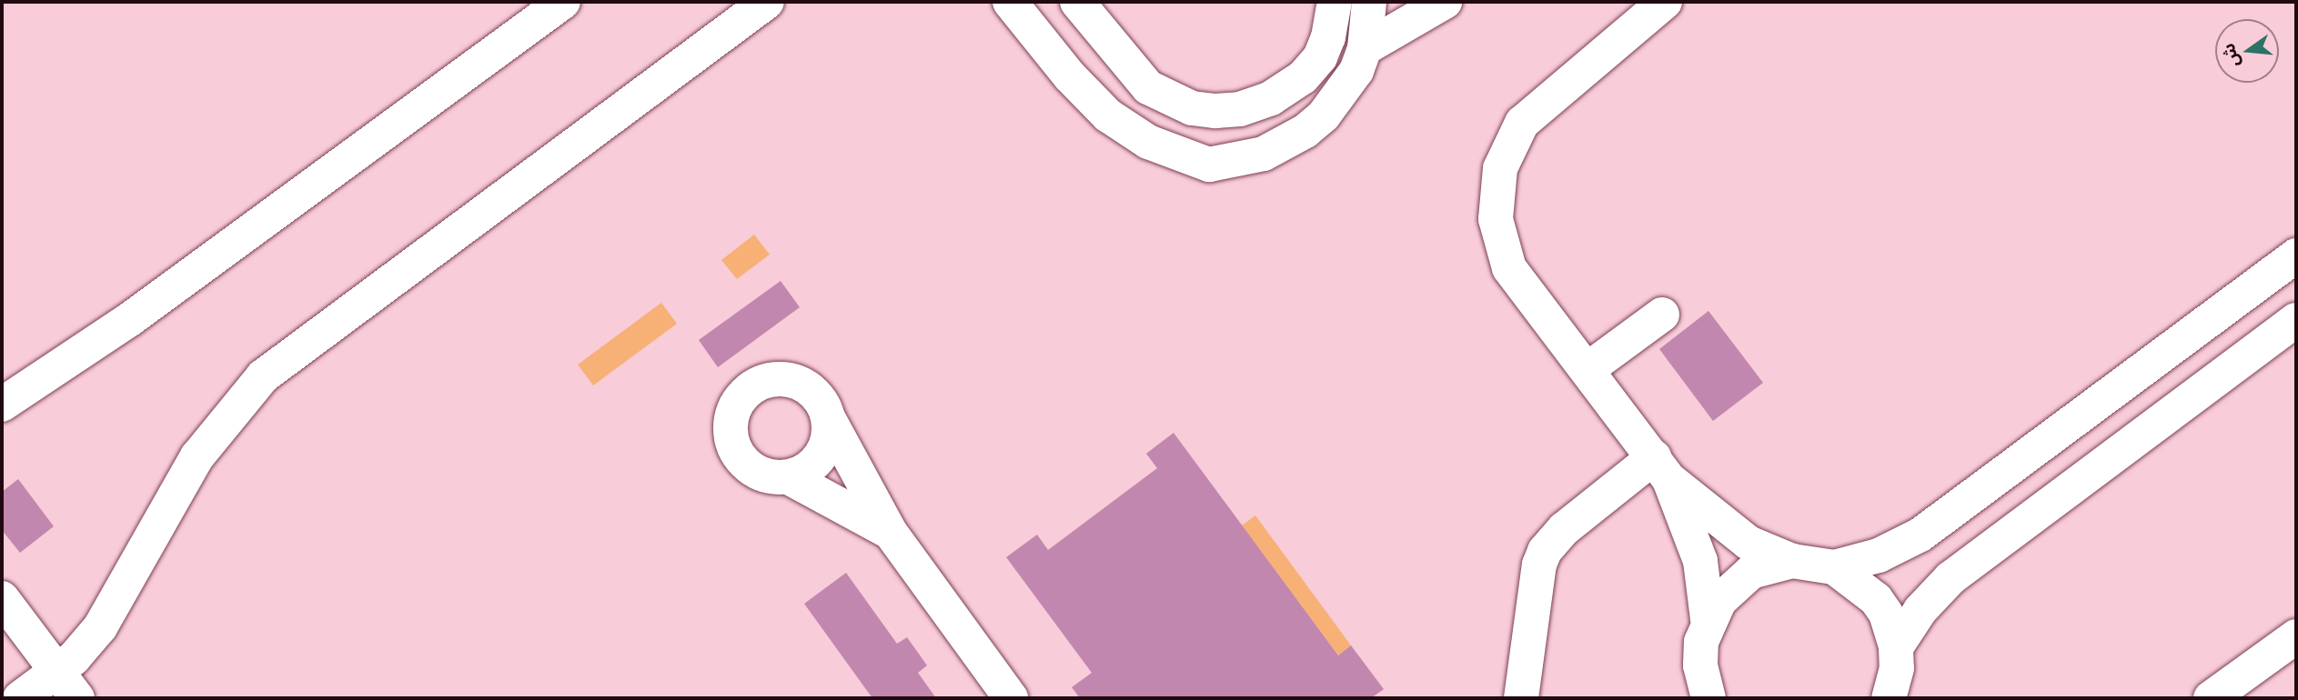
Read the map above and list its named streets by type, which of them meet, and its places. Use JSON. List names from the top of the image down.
{
  "north": "left"
}
